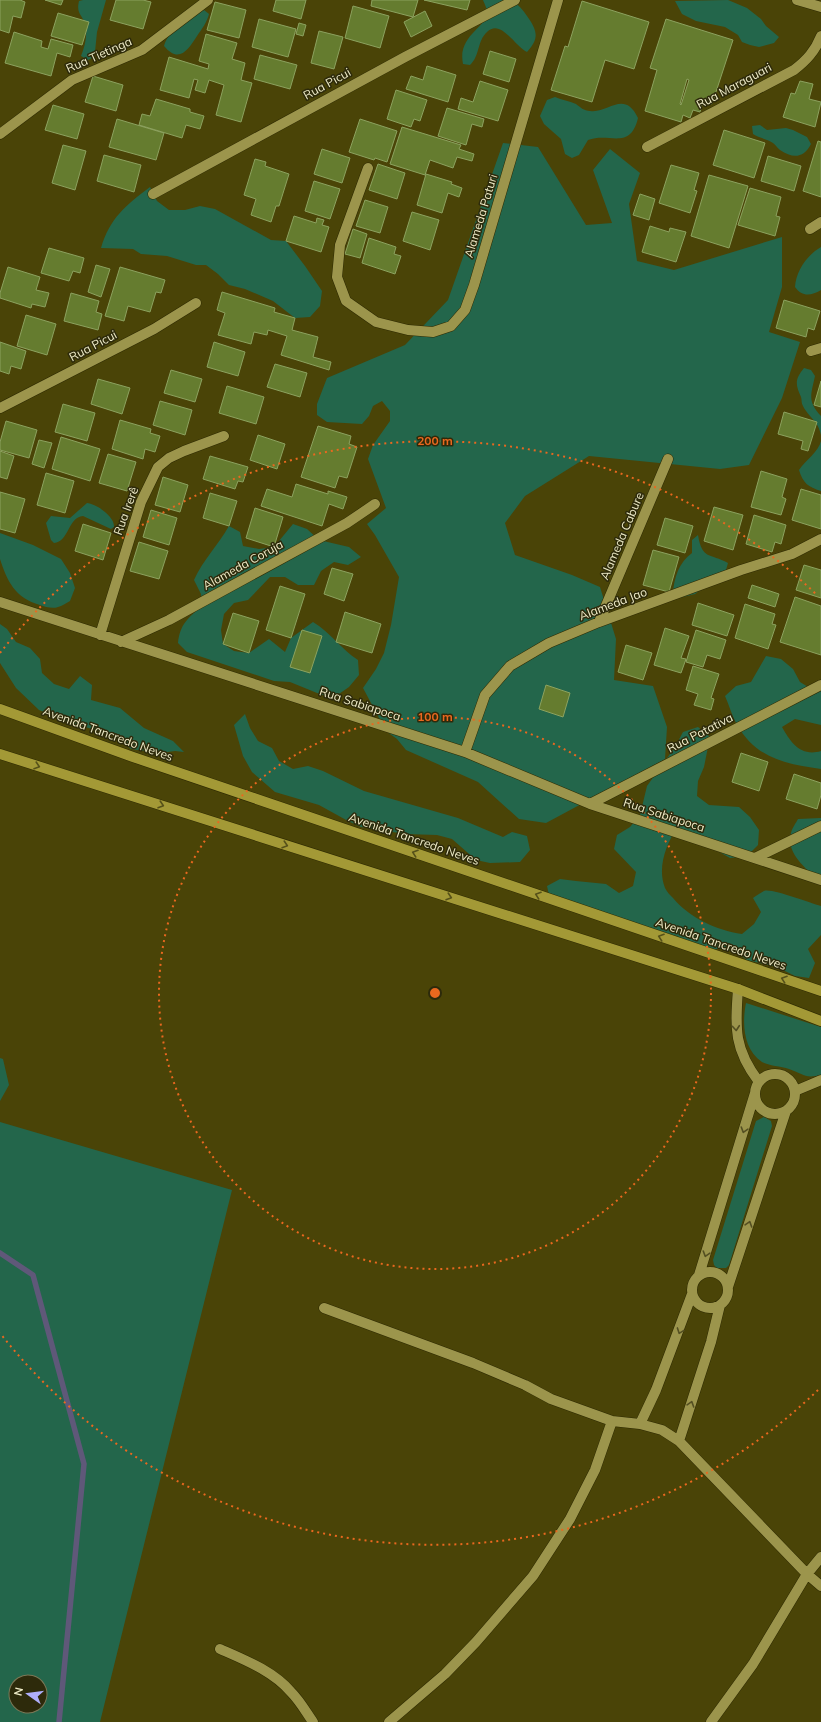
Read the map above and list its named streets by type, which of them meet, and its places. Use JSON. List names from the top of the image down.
{
  "streets": {
    "main road": ["Avenida Tancredo Neves"],
    "street": [
      "Rua Tietinga",
      "Rua Picui",
      "Rua Maraguari",
      "Alameda Paturi",
      "Rua Irerê",
      "Alameda Cabure",
      "Alameda Coruja",
      "Alameda Jao",
      "Rua Sabiapoca",
      "Rua Patativa"
    ]
  },
  "crossings": [
    ["Rua Irerê", "Rua Sabiapoca"],
    ["Alameda Cabure", "Alameda Jao"],
    ["Alameda Coruja", "Rua Sabiapoca"],
    ["Alameda Jao", "Rua Sabiapoca"],
    ["Rua Sabiapoca", "Rua Patativa"]
  ],
  "north": "left",
  "rings": ["200 m", "100 m"]
}
